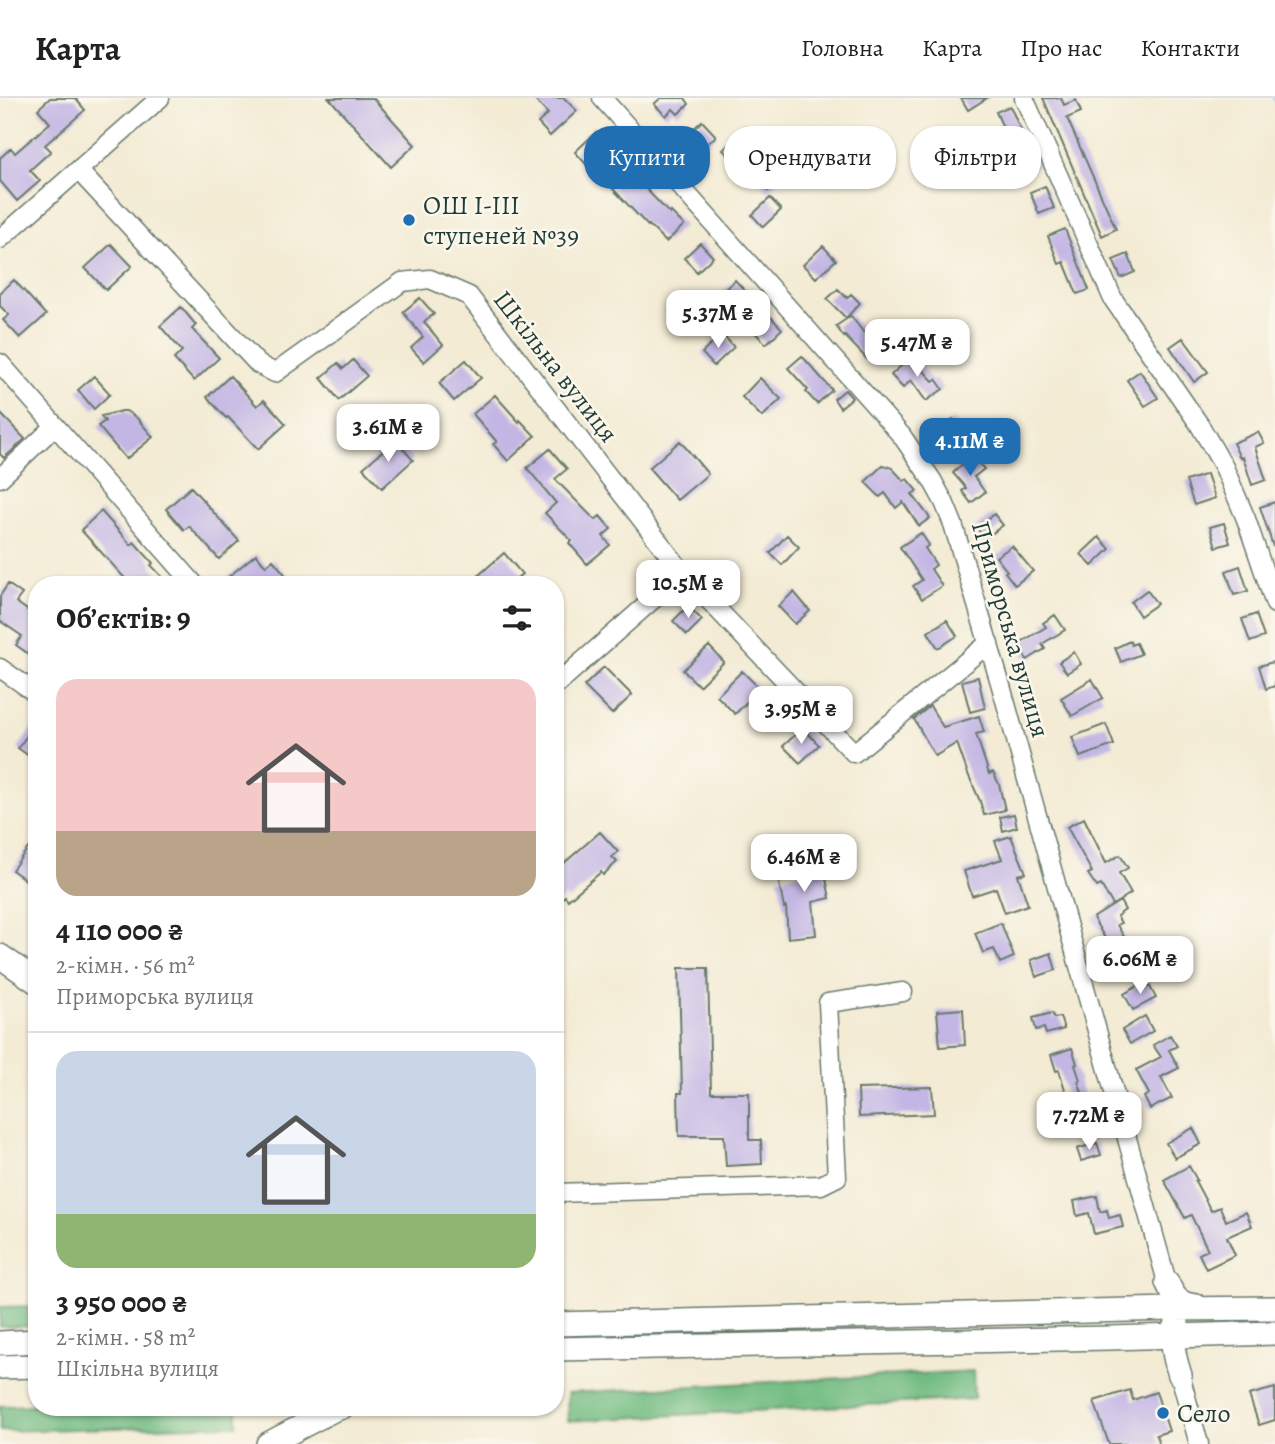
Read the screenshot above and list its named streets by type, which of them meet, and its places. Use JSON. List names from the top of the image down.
{
  "streets": {
    "street": ["Шкільна вулиця", "Приморська вулиця"]
  },
  "crossings": [
    ["Шкільна вулиця", "Приморська вулиця"]
  ],
  "places": ["ОШ I-III ступеней №39", "Село"],
  "page": {
    "header": "Карта",
    "nav": [
      "Головна",
      "Карта",
      "Про нас",
      "Контакти"
    ],
    "chip": ["Купити", "Орендувати", "Фільтри"],
    "price": [
      "5.37M ₴",
      "5.47M ₴",
      "3.61M ₴",
      "4.11M ₴",
      "10.5M ₴",
      "3.95M ₴",
      "6.46M ₴",
      "6.06M ₴",
      "7.72M ₴"
    ],
    "heading": "Об’єктів: 9",
    "list": [
      {
        "name": "4 110 000 ₴",
        "note": "2-кімн. · 56 m² · Приморська вулиця"
      },
      {
        "name": "3 950 000 ₴",
        "note": "2-кімн. · 58 m² · Шкільна вулиця"
      }
    ]
  }
}
